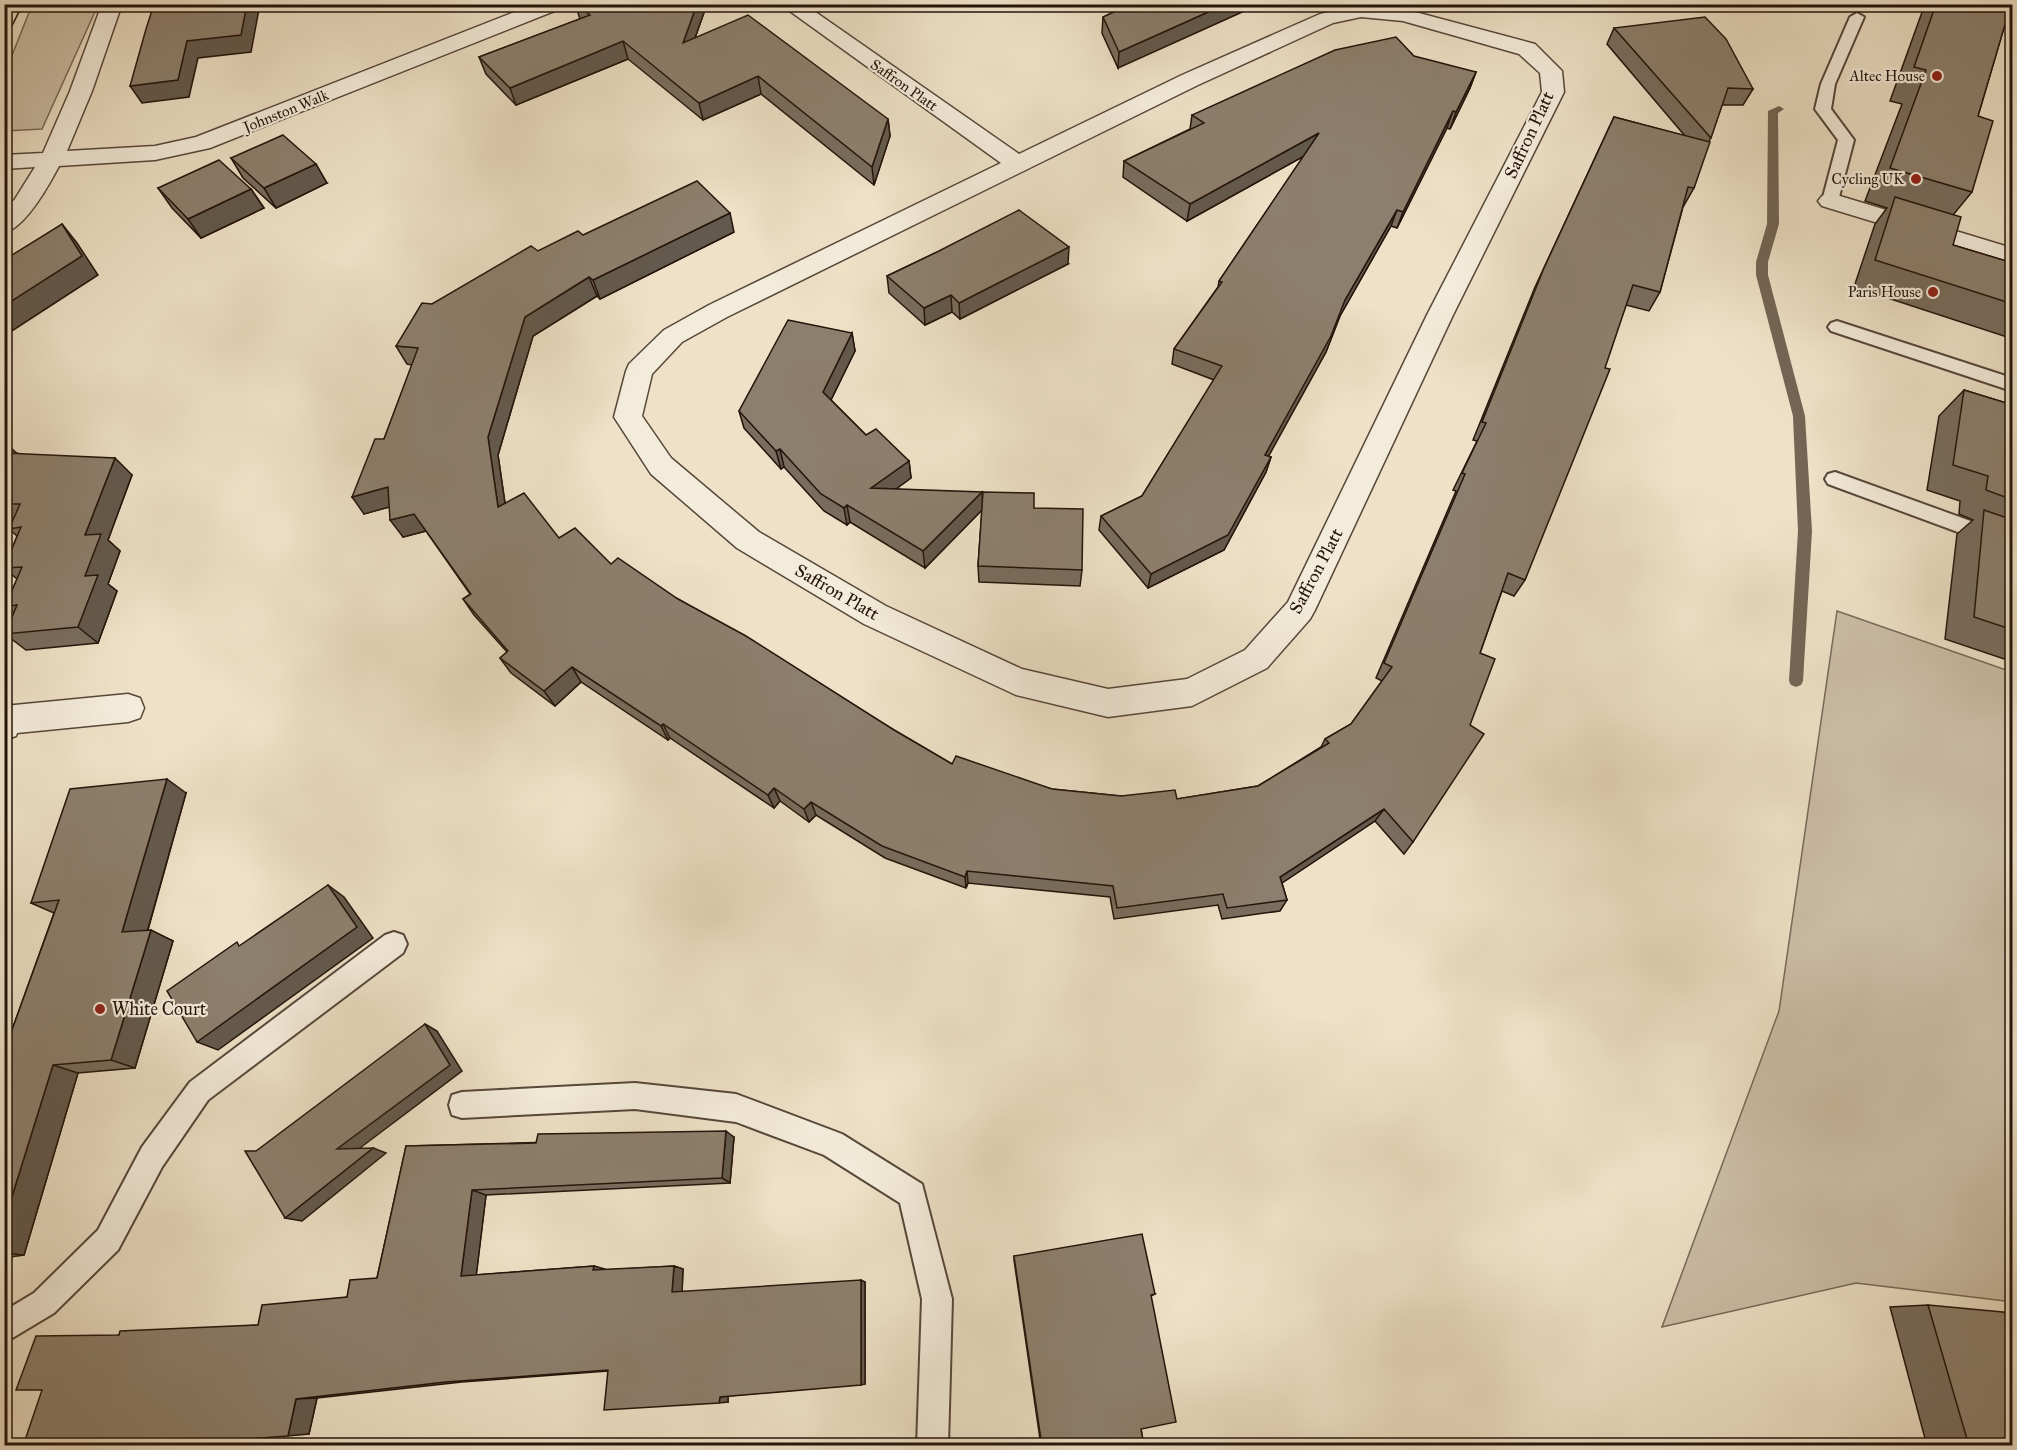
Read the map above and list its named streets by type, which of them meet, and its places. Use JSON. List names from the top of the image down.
{
  "streets": {
    "street": ["Saffron Platt", "Johnston Walk"]
  },
  "places": [
    "Altec House",
    "Cycling UK",
    "Paris House",
    "White Court"
  ]
}
